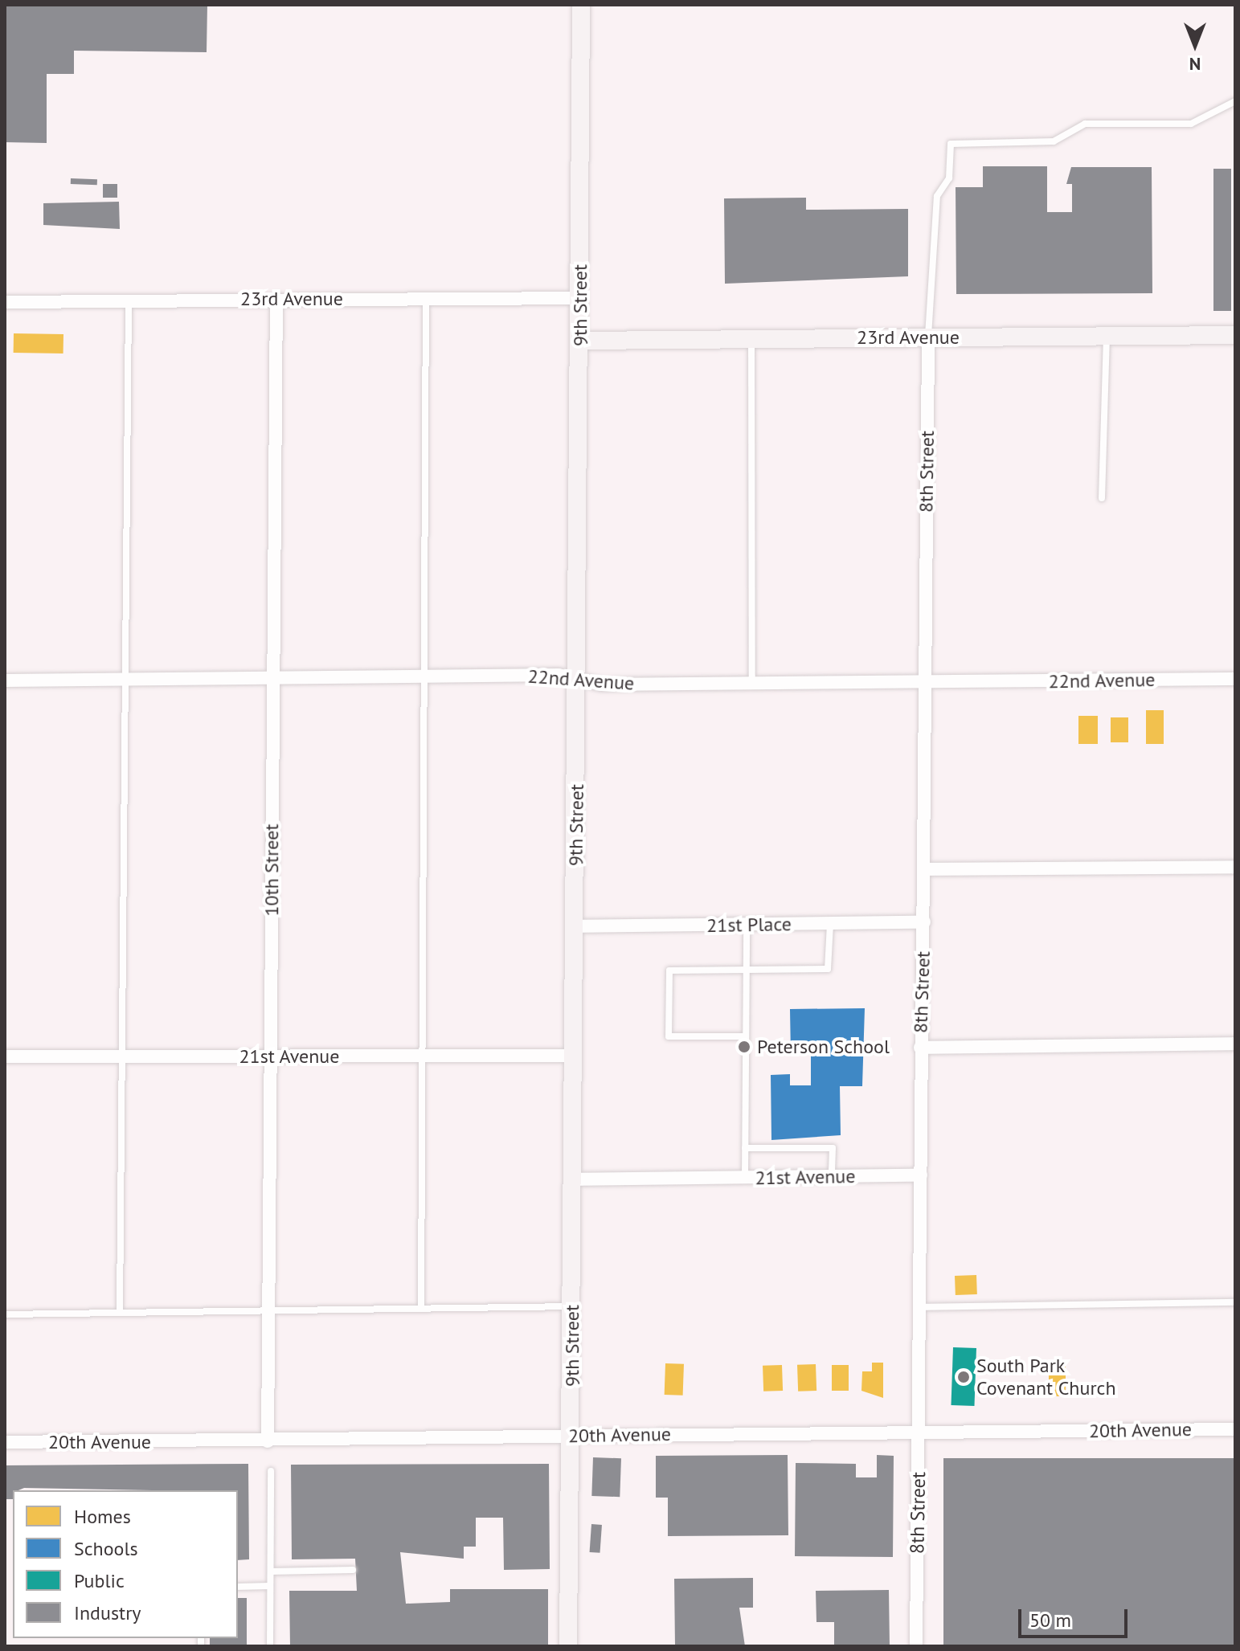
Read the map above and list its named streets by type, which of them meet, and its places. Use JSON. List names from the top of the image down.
{
  "streets": {
    "street": [
      "23rd Avenue",
      "9th Street",
      "8th Street",
      "22nd Avenue",
      "10th Street",
      "21st Place",
      "21st Avenue",
      "20th Avenue"
    ]
  },
  "crossings": [
    ["23rd Avenue", "9th Street"],
    ["23rd Avenue", "8th Street"],
    ["23rd Avenue", "10th Street"],
    ["9th Street", "22nd Avenue"],
    ["9th Street", "21st Place"],
    ["9th Street", "21st Avenue"],
    ["9th Street", "20th Avenue"],
    ["8th Street", "22nd Avenue"],
    ["8th Street", "21st Place"],
    ["8th Street", "21st Avenue"],
    ["8th Street", "20th Avenue"],
    ["22nd Avenue", "10th Street"],
    ["10th Street", "21st Avenue"],
    ["10th Street", "20th Avenue"]
  ],
  "places": ["Peterson School", "South Park Covenant Church"],
  "legend": [
    "Homes",
    "Schools",
    "Public",
    "Industry"
  ],
  "scale_bar": "50 m",
  "north": "bottom"
}
